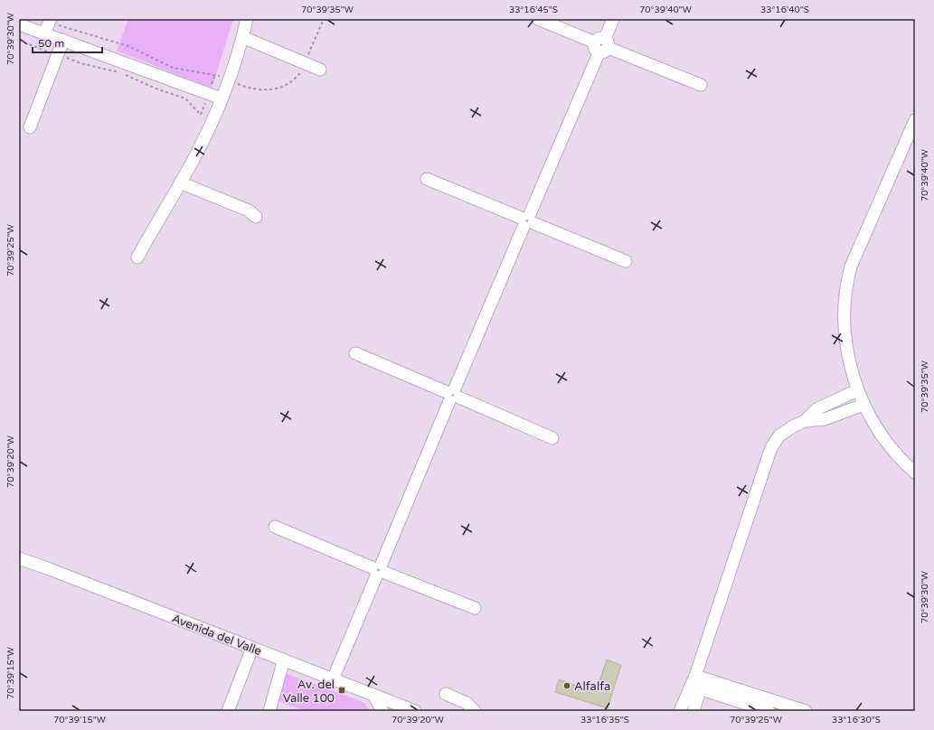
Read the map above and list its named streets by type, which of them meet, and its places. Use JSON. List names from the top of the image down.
{
  "streets": {
    "street": ["Avenida del Valle"]
  },
  "places": {
    "other": ["Alfalfa"],
    "transit": ["Av. del Valle 100"]
  },
  "scale_bar": "50 m",
  "coordinates": [
    "70°39'35\"W",
    "33°16'45\"S",
    "70°39'40\"W",
    "33°16'40\"S",
    "70°39'30\"W",
    "70°39'25\"W",
    "70°39'20\"W",
    "70°39'15\"W",
    "33°16'35\"S",
    "33°16'30\"S"
  ]
}
